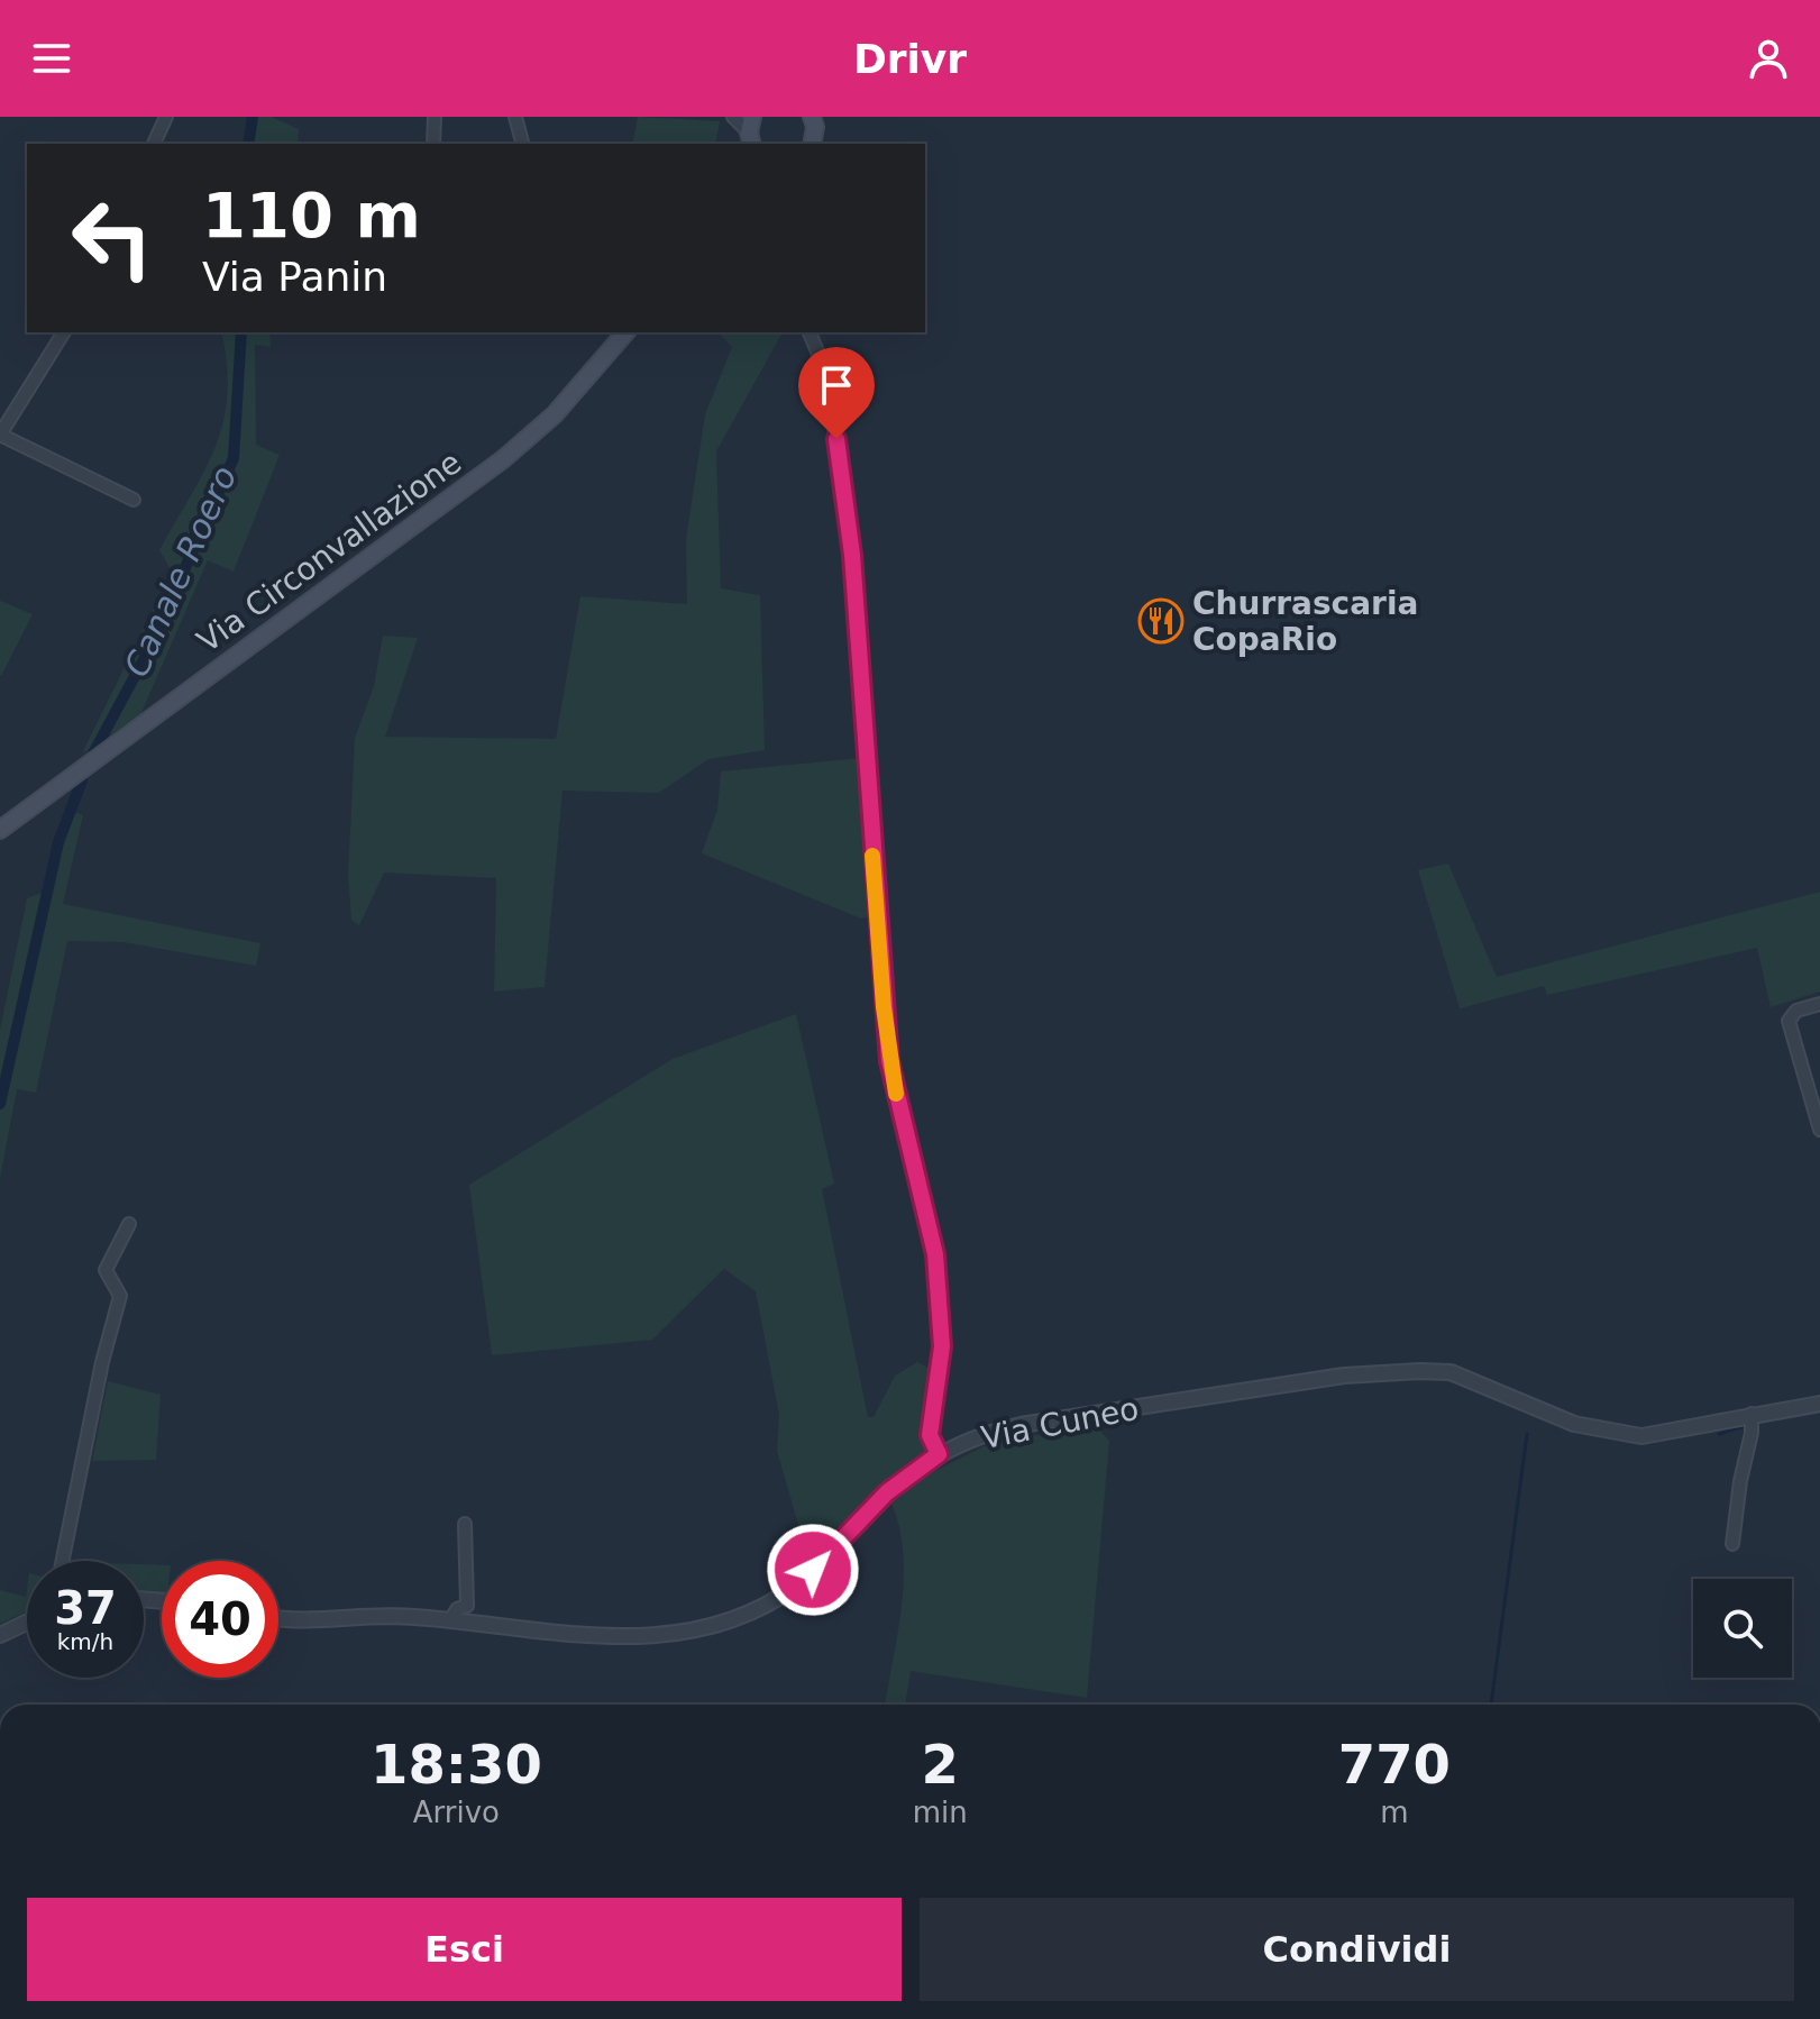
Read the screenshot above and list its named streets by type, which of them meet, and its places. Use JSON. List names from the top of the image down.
{
  "streets": {
    "main road": ["Via Circonvallazione"],
    "street": ["Via Cuneo"]
  },
  "water": ["Canale Roero"],
  "places": {
    "restaurant": ["Churrascaria CopaRio"]
  },
  "page": {
    "header": "Drivr",
    "turn": ["110 m", "Via Panin"],
    "speed": "37 km/h",
    "limit": "40",
    "eta": [
      "18:30",
      "Arrivo",
      "2",
      "min",
      "770",
      "m"
    ],
    "buttons": ["Esci", "Condividi"]
  }
}
